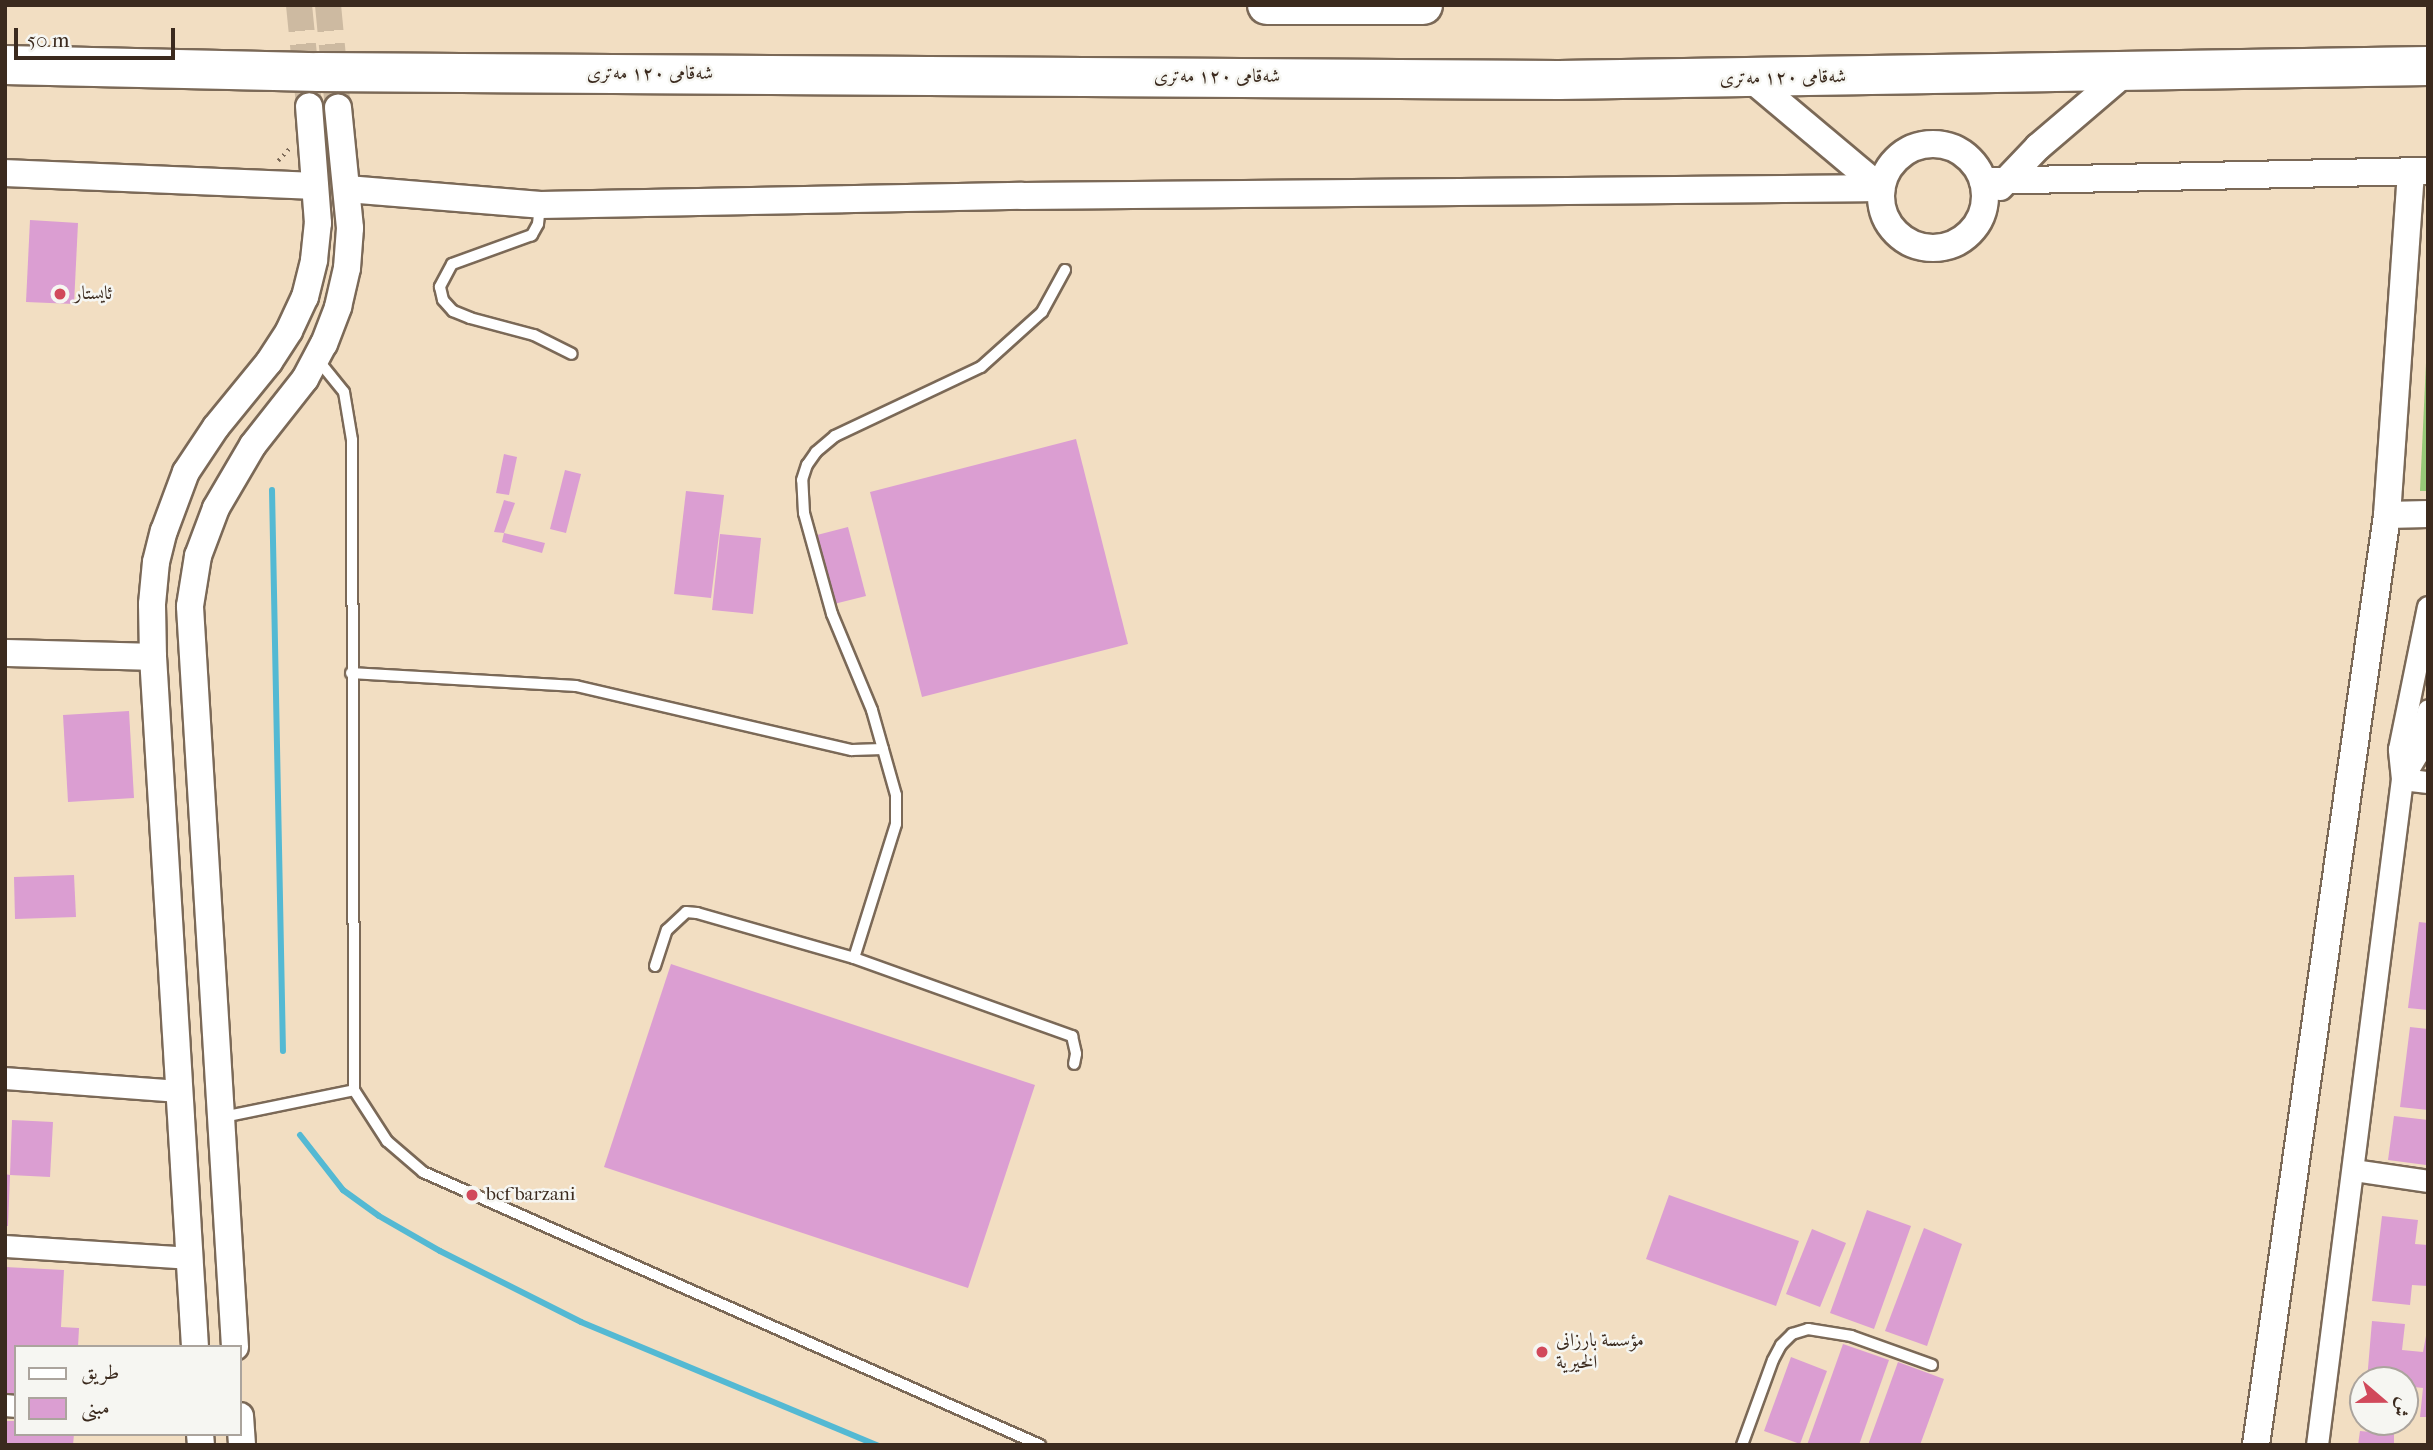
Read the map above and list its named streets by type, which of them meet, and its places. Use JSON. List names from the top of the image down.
{
  "streets": {
    "highway": ["شەقامی ١٢٠ مەتری"]
  },
  "places": ["ئایستار", "bcf barzani", "مؤسسة بارزانی الخیریة"],
  "legend": ["طريق", "مبنى"],
  "scale_bar": "50 m",
  "north": "right"
}
